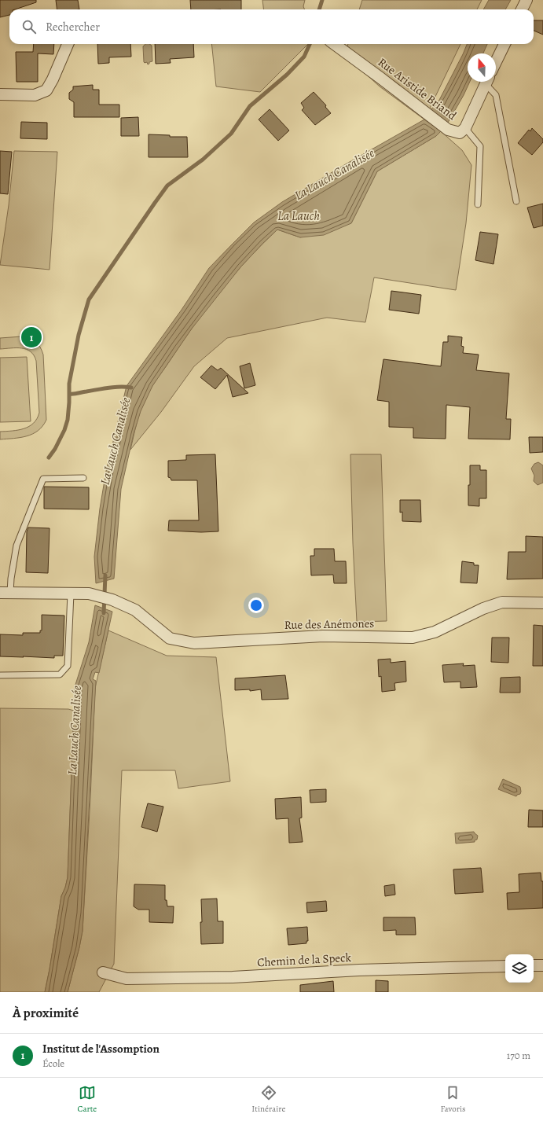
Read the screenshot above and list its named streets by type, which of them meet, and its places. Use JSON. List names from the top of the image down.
{
  "streets": {
    "street": ["Rue Aristide Briand", "Rue des Anémones", "Chemin de la Speck"]
  },
  "water": ["La Lauch Canalisée", "La Lauch"],
  "north": "top",
  "page": {
    "search": "Rechercher",
    "pins": "1",
    "heading": "À proximité",
    "list": [
      {
        "mark": "1",
        "name": "Institut de l'Assomption",
        "note": "École",
        "value": "170 m"
      }
    ],
    "nav": ["Carte", "Itinéraire", "Favoris"]
  }
}
